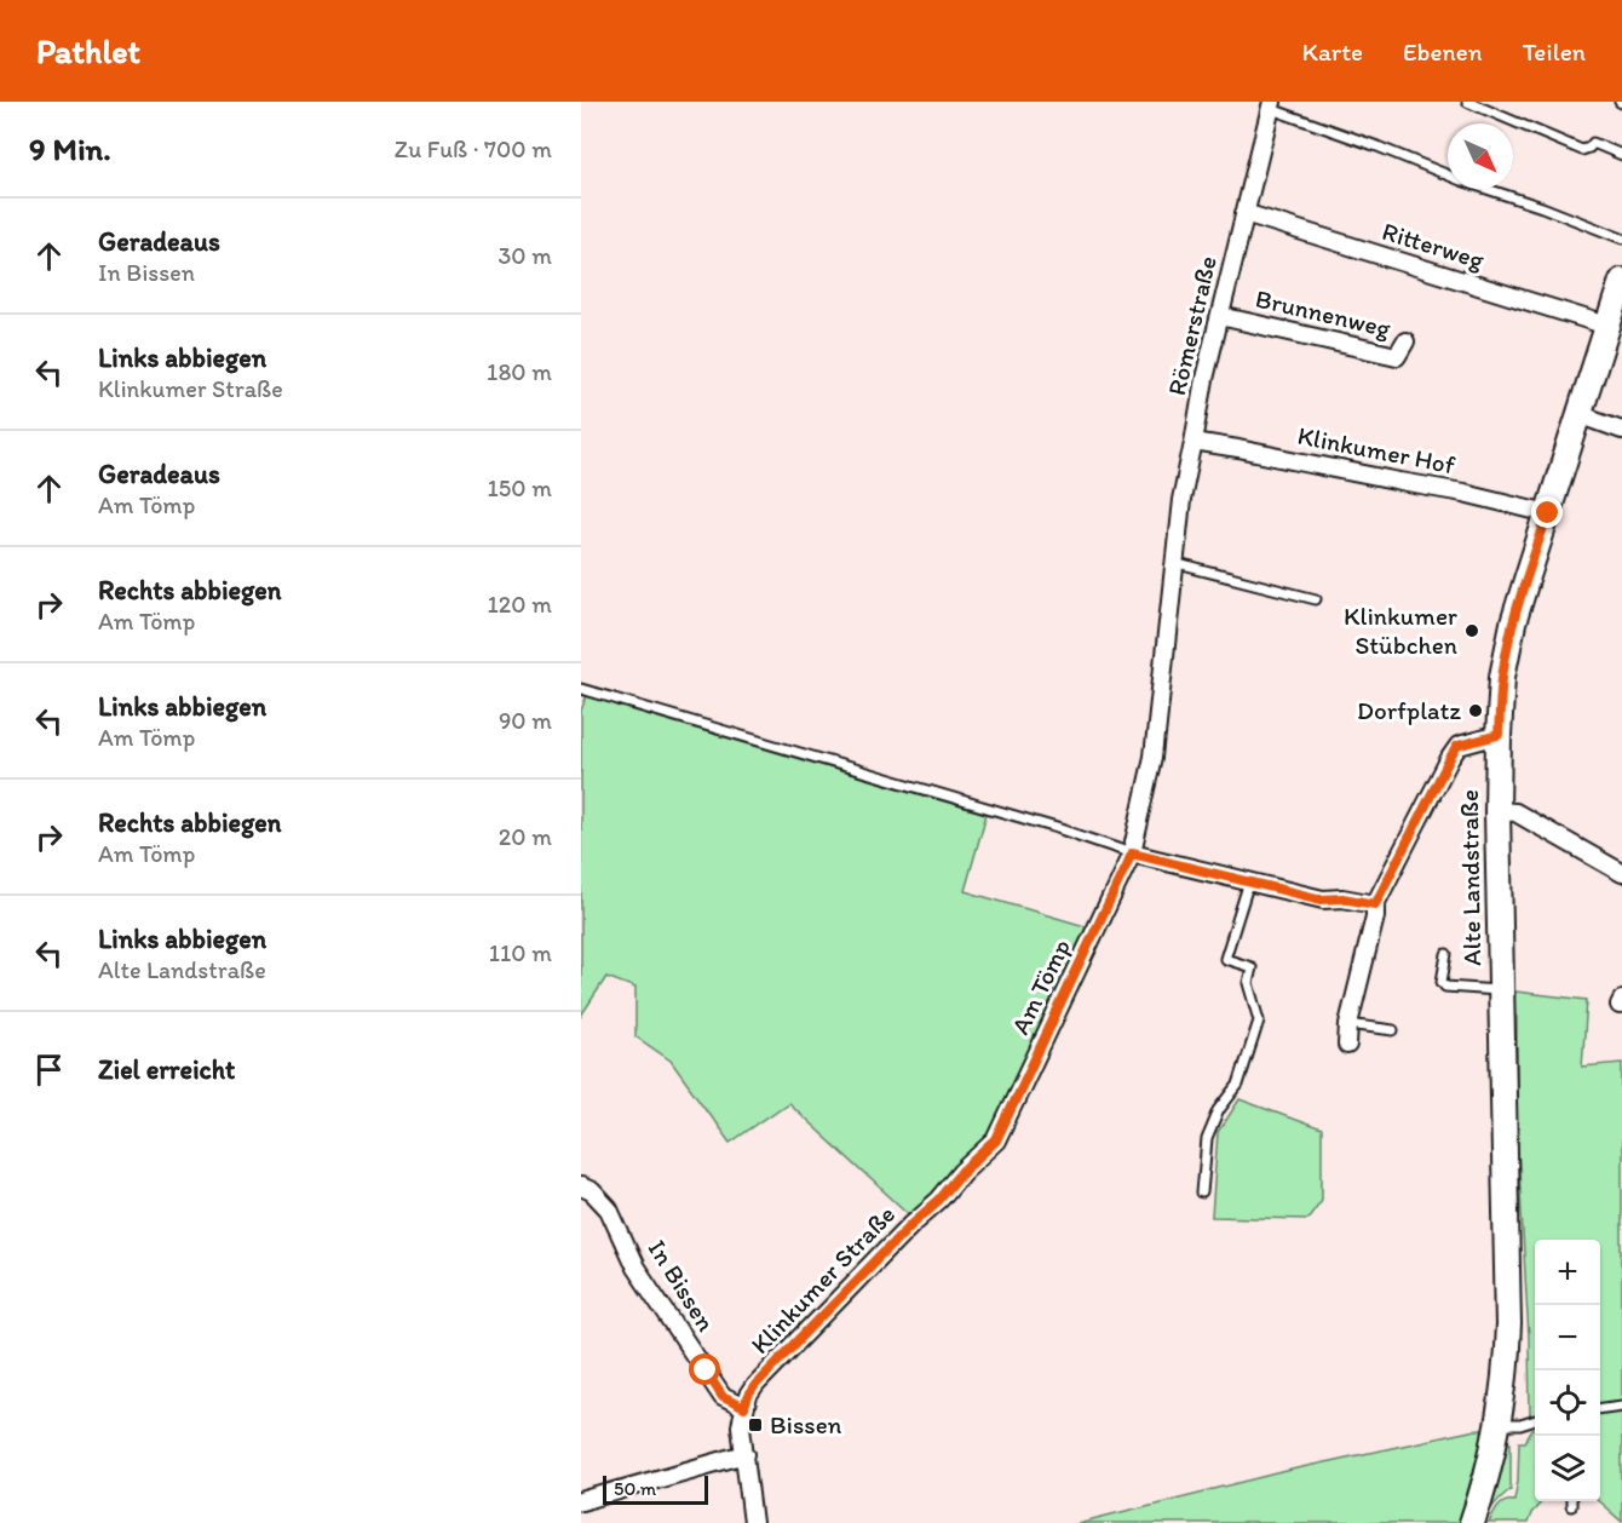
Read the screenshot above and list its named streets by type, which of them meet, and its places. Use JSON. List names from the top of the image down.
{
  "streets": {
    "main road": ["Alte Landstraße"],
    "street": [
      "Ritterweg",
      "Brunnenweg",
      "Römerstraße",
      "Klinkumer Hof",
      "Am Tömp",
      "Klinkumer Straße",
      "In Bissen"
    ]
  },
  "crossings": [
    ["Ritterweg", "Römerstraße"],
    ["Ritterweg", "Alte Landstraße"],
    ["Brunnenweg", "Römerstraße"],
    ["Römerstraße", "Klinkumer Hof"],
    ["Römerstraße", "Am Tömp"],
    ["Klinkumer Hof", "Alte Landstraße"],
    ["Am Tömp", "Klinkumer Straße"],
    ["Klinkumer Straße", "In Bissen"]
  ],
  "places": {
    "other": ["Klinkumer Stübchen", "Dorfplatz"],
    "transit": ["Bissen"]
  },
  "scale_bar": "50 m",
  "north": "bottom right",
  "page": {
    "header": "Pathlet",
    "nav": ["Karte", "Ebenen", "Teilen"],
    "heading": ["9 Min.", "Zu Fuß · 700 m"],
    "list": [
      ["Geradeaus", "In Bissen", "30 m"],
      ["Links abbiegen", "Klinkumer Straße", "180 m"],
      ["Geradeaus", "Am Tömp", "150 m"],
      ["Rechts abbiegen", "Am Tömp", "120 m"],
      ["Links abbiegen", "Am Tömp", "90 m"],
      ["Rechts abbiegen", "Am Tömp", "20 m"],
      ["Links abbiegen", "Alte Landstraße", "110 m"],
      "Ziel erreicht"
    ],
    "map_buttons": ["+", "−"],
    "scale": "50 m"
  }
}
